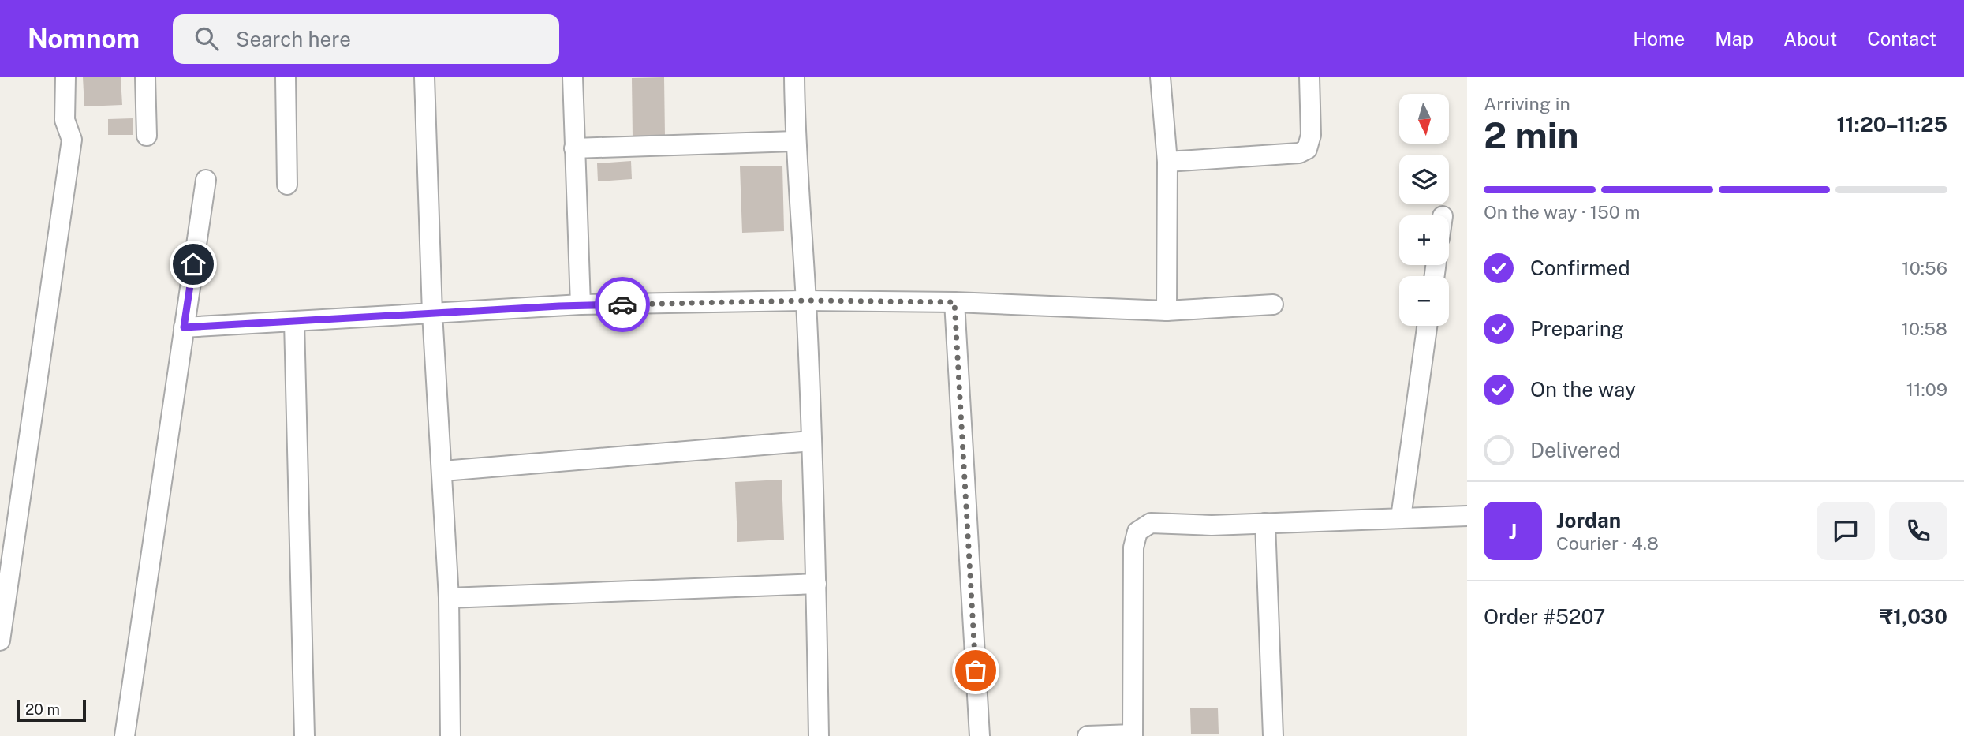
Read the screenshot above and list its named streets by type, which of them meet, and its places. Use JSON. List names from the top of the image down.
{
  "scale_bar": "20 m",
  "north": "bottom",
  "page": {
    "header": "Nomnom",
    "search": "Search here",
    "nav": [
      "Home",
      "Map",
      "About",
      "Contact"
    ],
    "heading": ["2 min", "Arriving in", "11:20–11:25"],
    "panel": [
      "Jordan",
      "Courier · 4.8",
      "Order #5207",
      "₹1,030"
    ],
    "map_buttons": ["+", "−"],
    "bar": "On the way · 150 m",
    "list": [
      ["Confirmed", "10:56"],
      ["Preparing", "10:58"],
      ["On the way", "11:09"],
      "Delivered"
    ],
    "round": "J",
    "scale": "20 m"
  }
}
